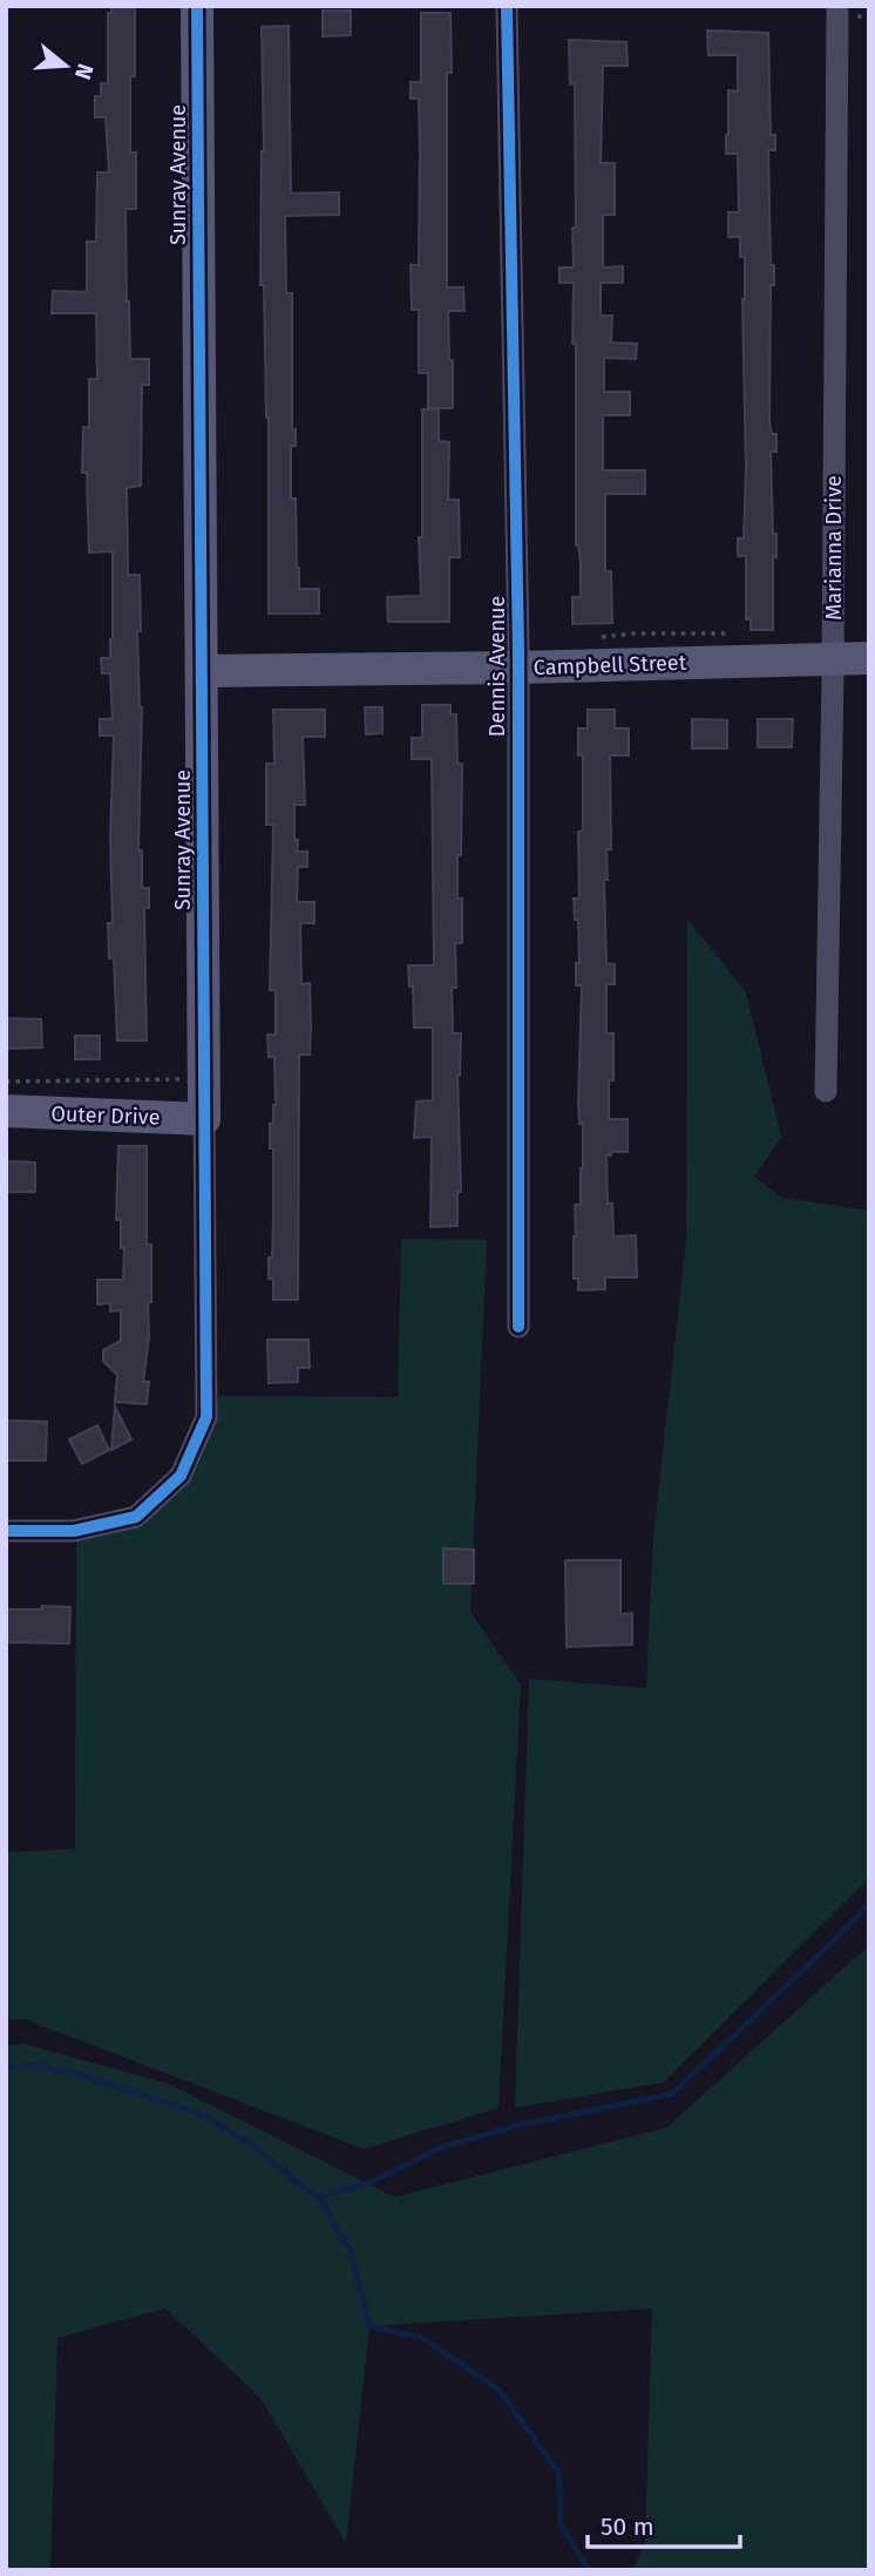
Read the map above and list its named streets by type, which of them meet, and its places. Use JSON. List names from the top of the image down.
{
  "streets": {
    "street": [
      "Sunray Avenue",
      "Marianna Drive",
      "Campbell Street",
      "Dennis Avenue",
      "Outer Drive"
    ]
  },
  "crossings": [
    ["Sunray Avenue", "Campbell Street"],
    ["Sunray Avenue", "Outer Drive"],
    ["Marianna Drive", "Campbell Street"],
    ["Campbell Street", "Dennis Avenue"]
  ],
  "scale_bar": "50 m",
  "north": "right"
}
